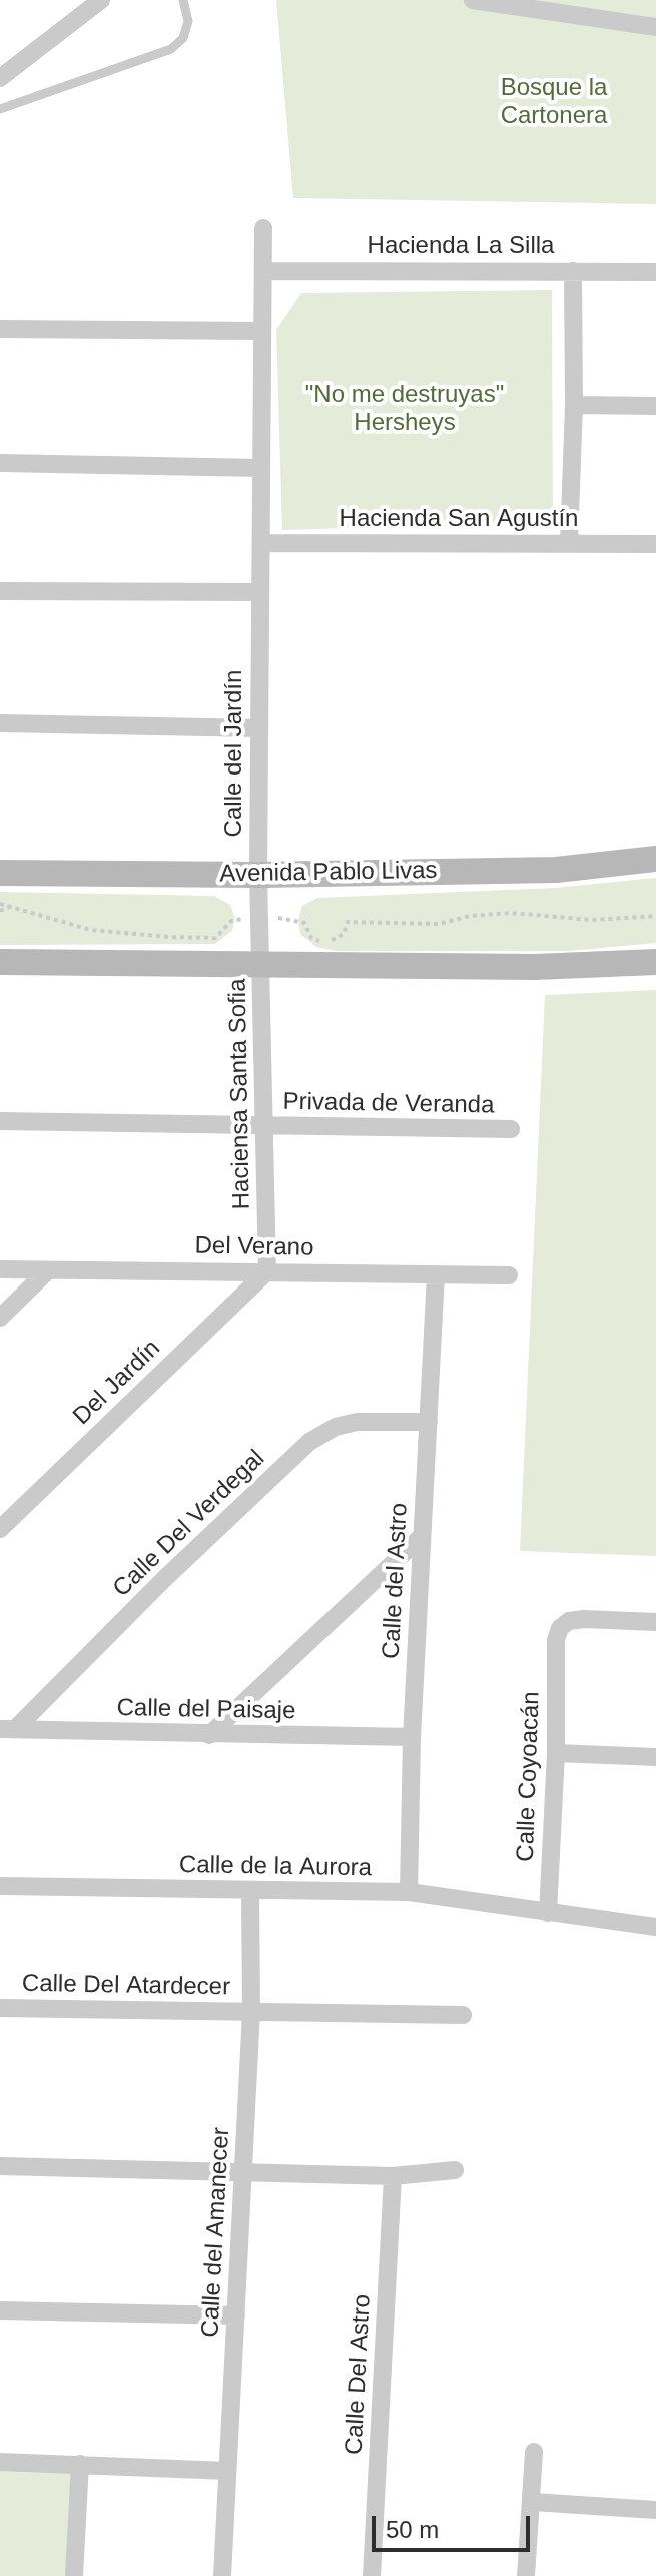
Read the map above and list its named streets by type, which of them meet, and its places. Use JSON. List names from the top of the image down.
{
  "streets": {
    "main road": ["Avenida Pablo Livas"],
    "street": [
      "Hacienda La Silla",
      "Hacienda San Agustín",
      "Calle del Jardín",
      "Haciensa Santa Sofia",
      "Privada de Veranda",
      "Del Verano",
      "Del Jardín",
      "Calle Del Verdegal",
      "Calle del Astro",
      "Calle del Paisaje",
      "Calle Coyoacán",
      "Calle de la Aurora",
      "Calle Del Atardecer",
      "Calle del Amanecer",
      "Calle Del Astro"
    ]
  },
  "crossings": [
    ["Hacienda La Silla", "Calle del Jardín"],
    ["Hacienda San Agustín", "Calle del Jardín"],
    ["Calle del Jardín", "Avenida Pablo Livas"],
    ["Calle del Jardín", "Haciensa Santa Sofia"],
    ["Haciensa Santa Sofia", "Privada de Veranda"],
    ["Haciensa Santa Sofia", "Del Verano"],
    ["Haciensa Santa Sofia", "Del Jardín"],
    ["Del Verano", "Del Jardín"],
    ["Del Verano", "Calle del Astro"],
    ["Calle Del Verdegal", "Calle del Astro"],
    ["Calle Del Verdegal", "Calle del Paisaje"],
    ["Calle del Astro", "Calle del Paisaje"],
    ["Calle del Astro", "Calle de la Aurora"],
    ["Calle Coyoacán", "Calle de la Aurora"],
    ["Calle de la Aurora", "Calle del Amanecer"],
    ["Calle Del Atardecer", "Calle del Amanecer"]
  ],
  "parks": ["Bosque la Cartonera", "\"No me destruyas\" Hersheys"],
  "scale_bar": "50 m"
}
